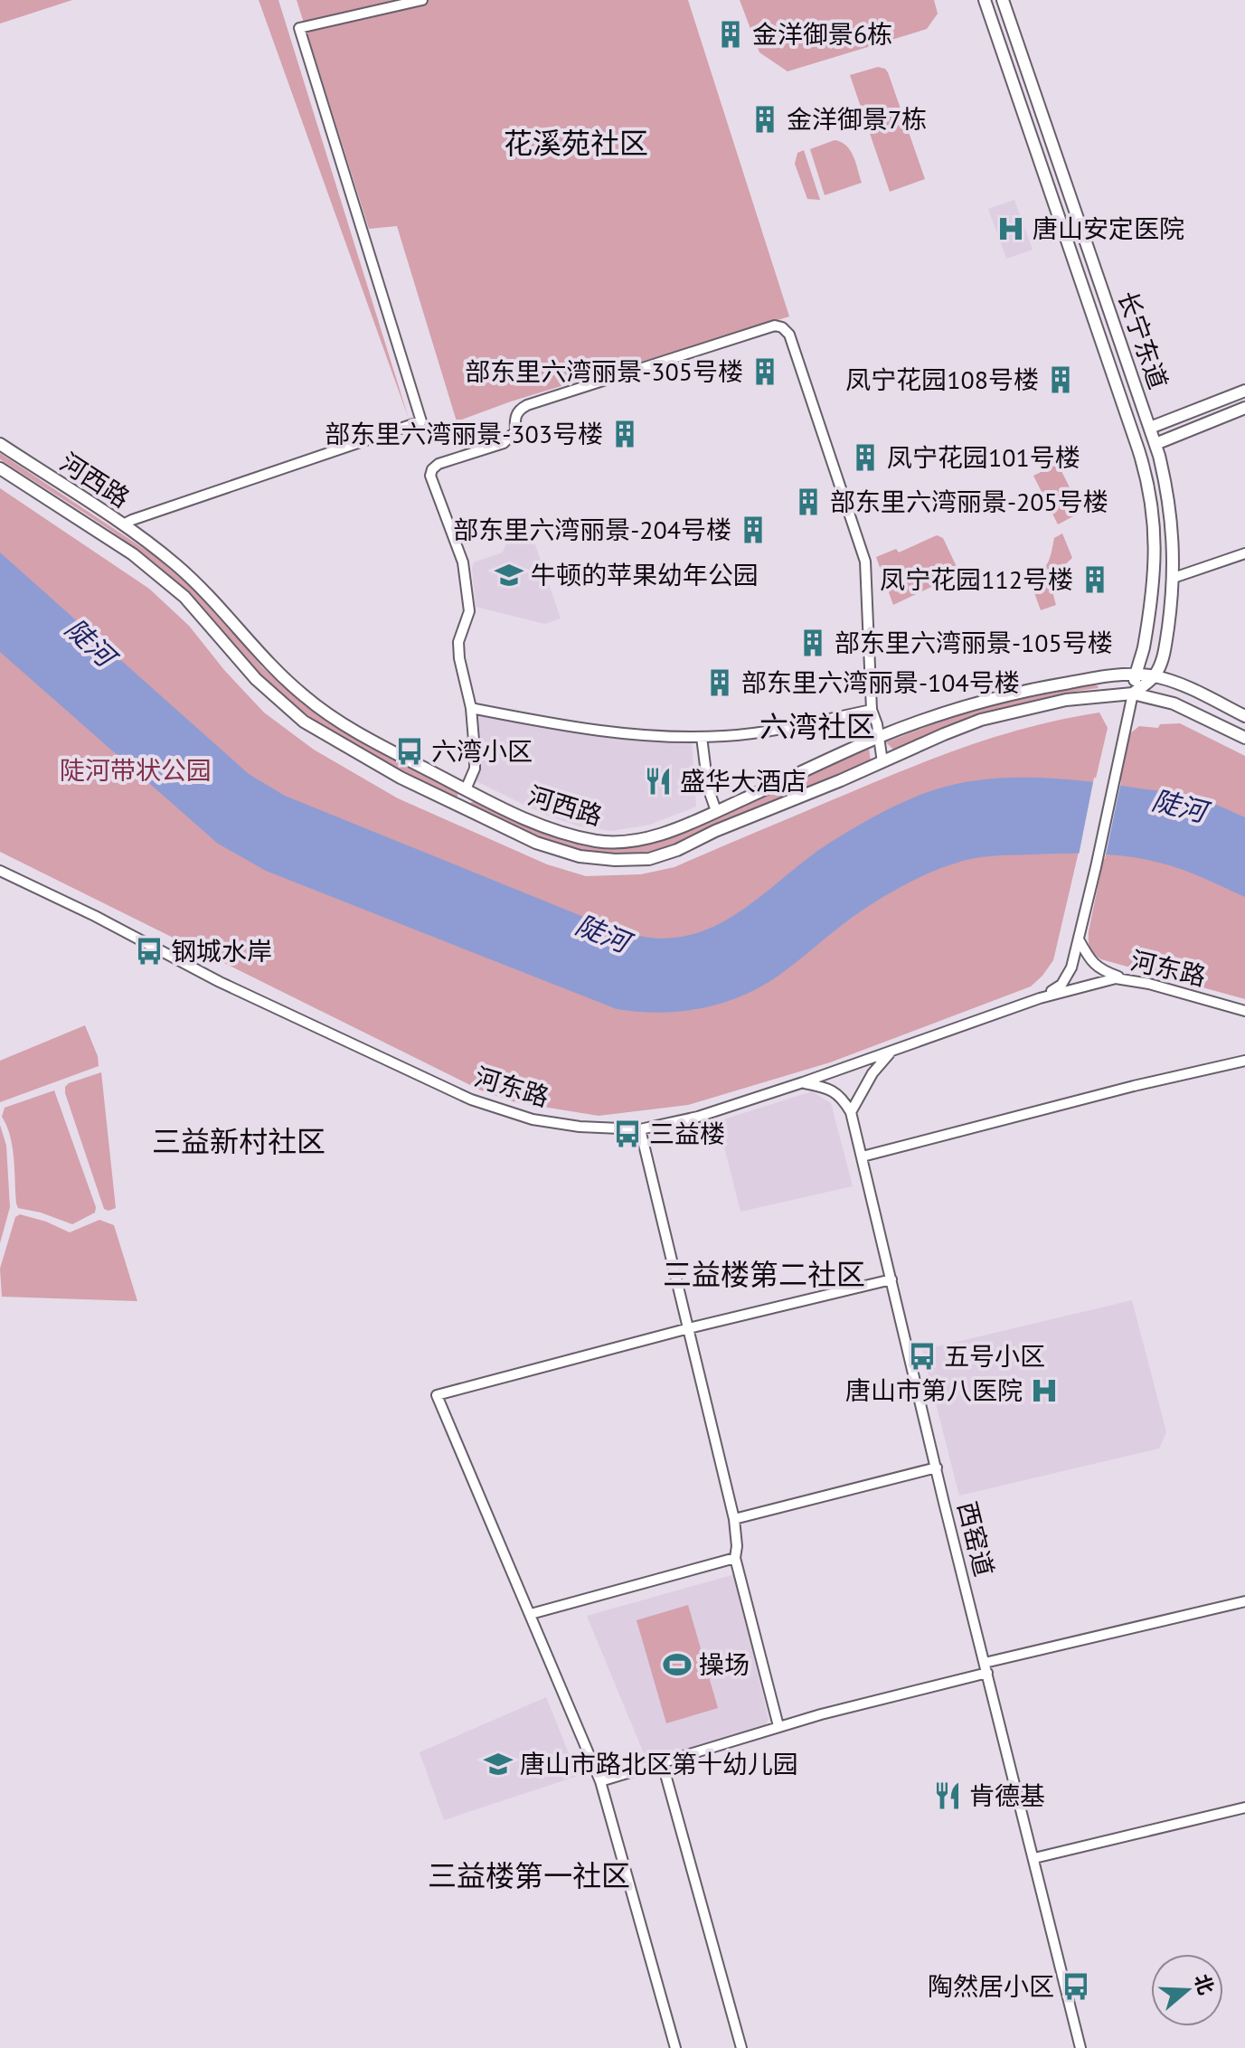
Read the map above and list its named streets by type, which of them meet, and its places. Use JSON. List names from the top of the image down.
{
  "streets": {
    "main road": ["长宁东道", "河西路"],
    "street": ["河东路", "西窑道"]
  },
  "crossings": [
    ["长宁东道", "河西路"],
    ["长宁东道", "河东路"]
  ],
  "districts": [
    "花溪苑社区",
    "六湾社区",
    "三益新村社区",
    "三益楼第二社区",
    "三益楼第一社区"
  ],
  "water": ["陡河"],
  "parks": ["陡河带状公园"],
  "places": {
    "building": [
      "金洋御景6栋",
      "金洋御景7栋",
      "部东里六湾丽景-305号楼",
      "凤宁花园108号楼",
      "部东里六湾丽景-303号楼",
      "凤宁花园101号楼",
      "部东里六湾丽景-205号楼",
      "部东里六湾丽景-204号楼",
      "凤宁花园112号楼",
      "部东里六湾丽景-105号楼",
      "部东里六湾丽景-104号楼"
    ],
    "hospital": ["唐山安定医院", "唐山市第八医院"],
    "school or university": ["牛顿的苹果幼年公园", "唐山市路北区第十幼儿园"],
    "bus stop": [
      "六湾小区",
      "钢城水岸",
      "三益楼",
      "五号小区",
      "陶然居小区"
    ],
    "restaurant": ["盛华大酒店", "肯德基"],
    "sports": ["操场"]
  },
  "north": "right"
}
